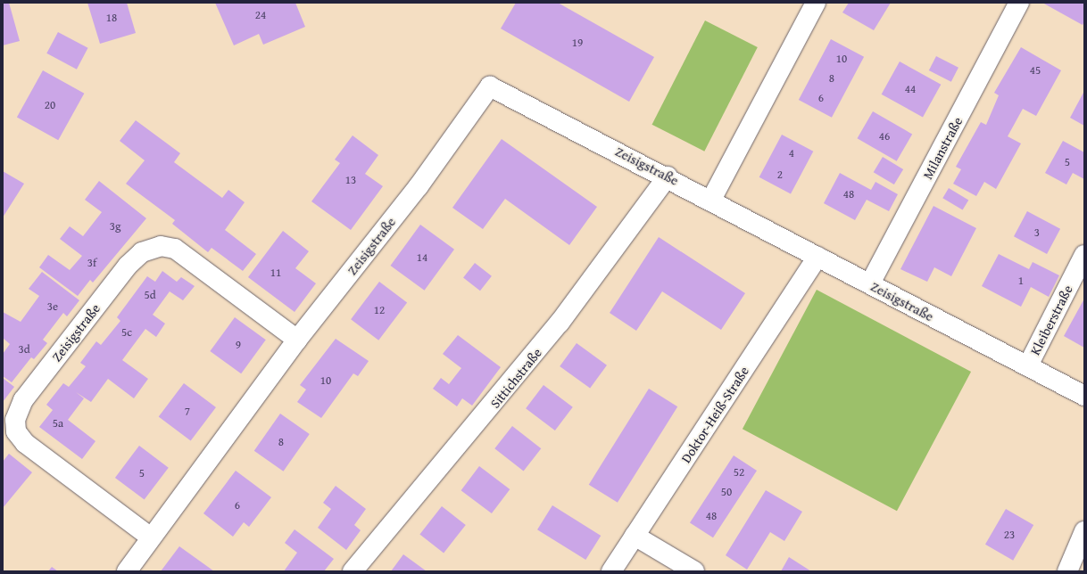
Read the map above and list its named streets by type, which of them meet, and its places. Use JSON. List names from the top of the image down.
{
  "streets": {
    "street": [
      "Milanstraße",
      "Zeisigstraße",
      "Kleiberstraße",
      "Sittichstraße",
      "Doktor-Heiß-Straße"
    ]
  },
  "crossings": [
    ["Milanstraße", "Zeisigstraße"],
    ["Zeisigstraße", "Kleiberstraße"],
    ["Zeisigstraße", "Sittichstraße"],
    ["Zeisigstraße", "Doktor-Heiß-Straße"]
  ],
  "house_numbers": [
    "24",
    "18",
    "19",
    "10",
    "45",
    "8",
    "44",
    "6",
    "20",
    "46",
    "4",
    "5",
    "2",
    "13",
    "48",
    "3g",
    "3",
    "14",
    "3f",
    "11",
    "1",
    "5d",
    "3e",
    "12",
    "5c",
    "9",
    "3d",
    "10",
    "7",
    "5a",
    "8",
    "52",
    "5",
    "50",
    "6",
    "48",
    "23"
  ]
}
